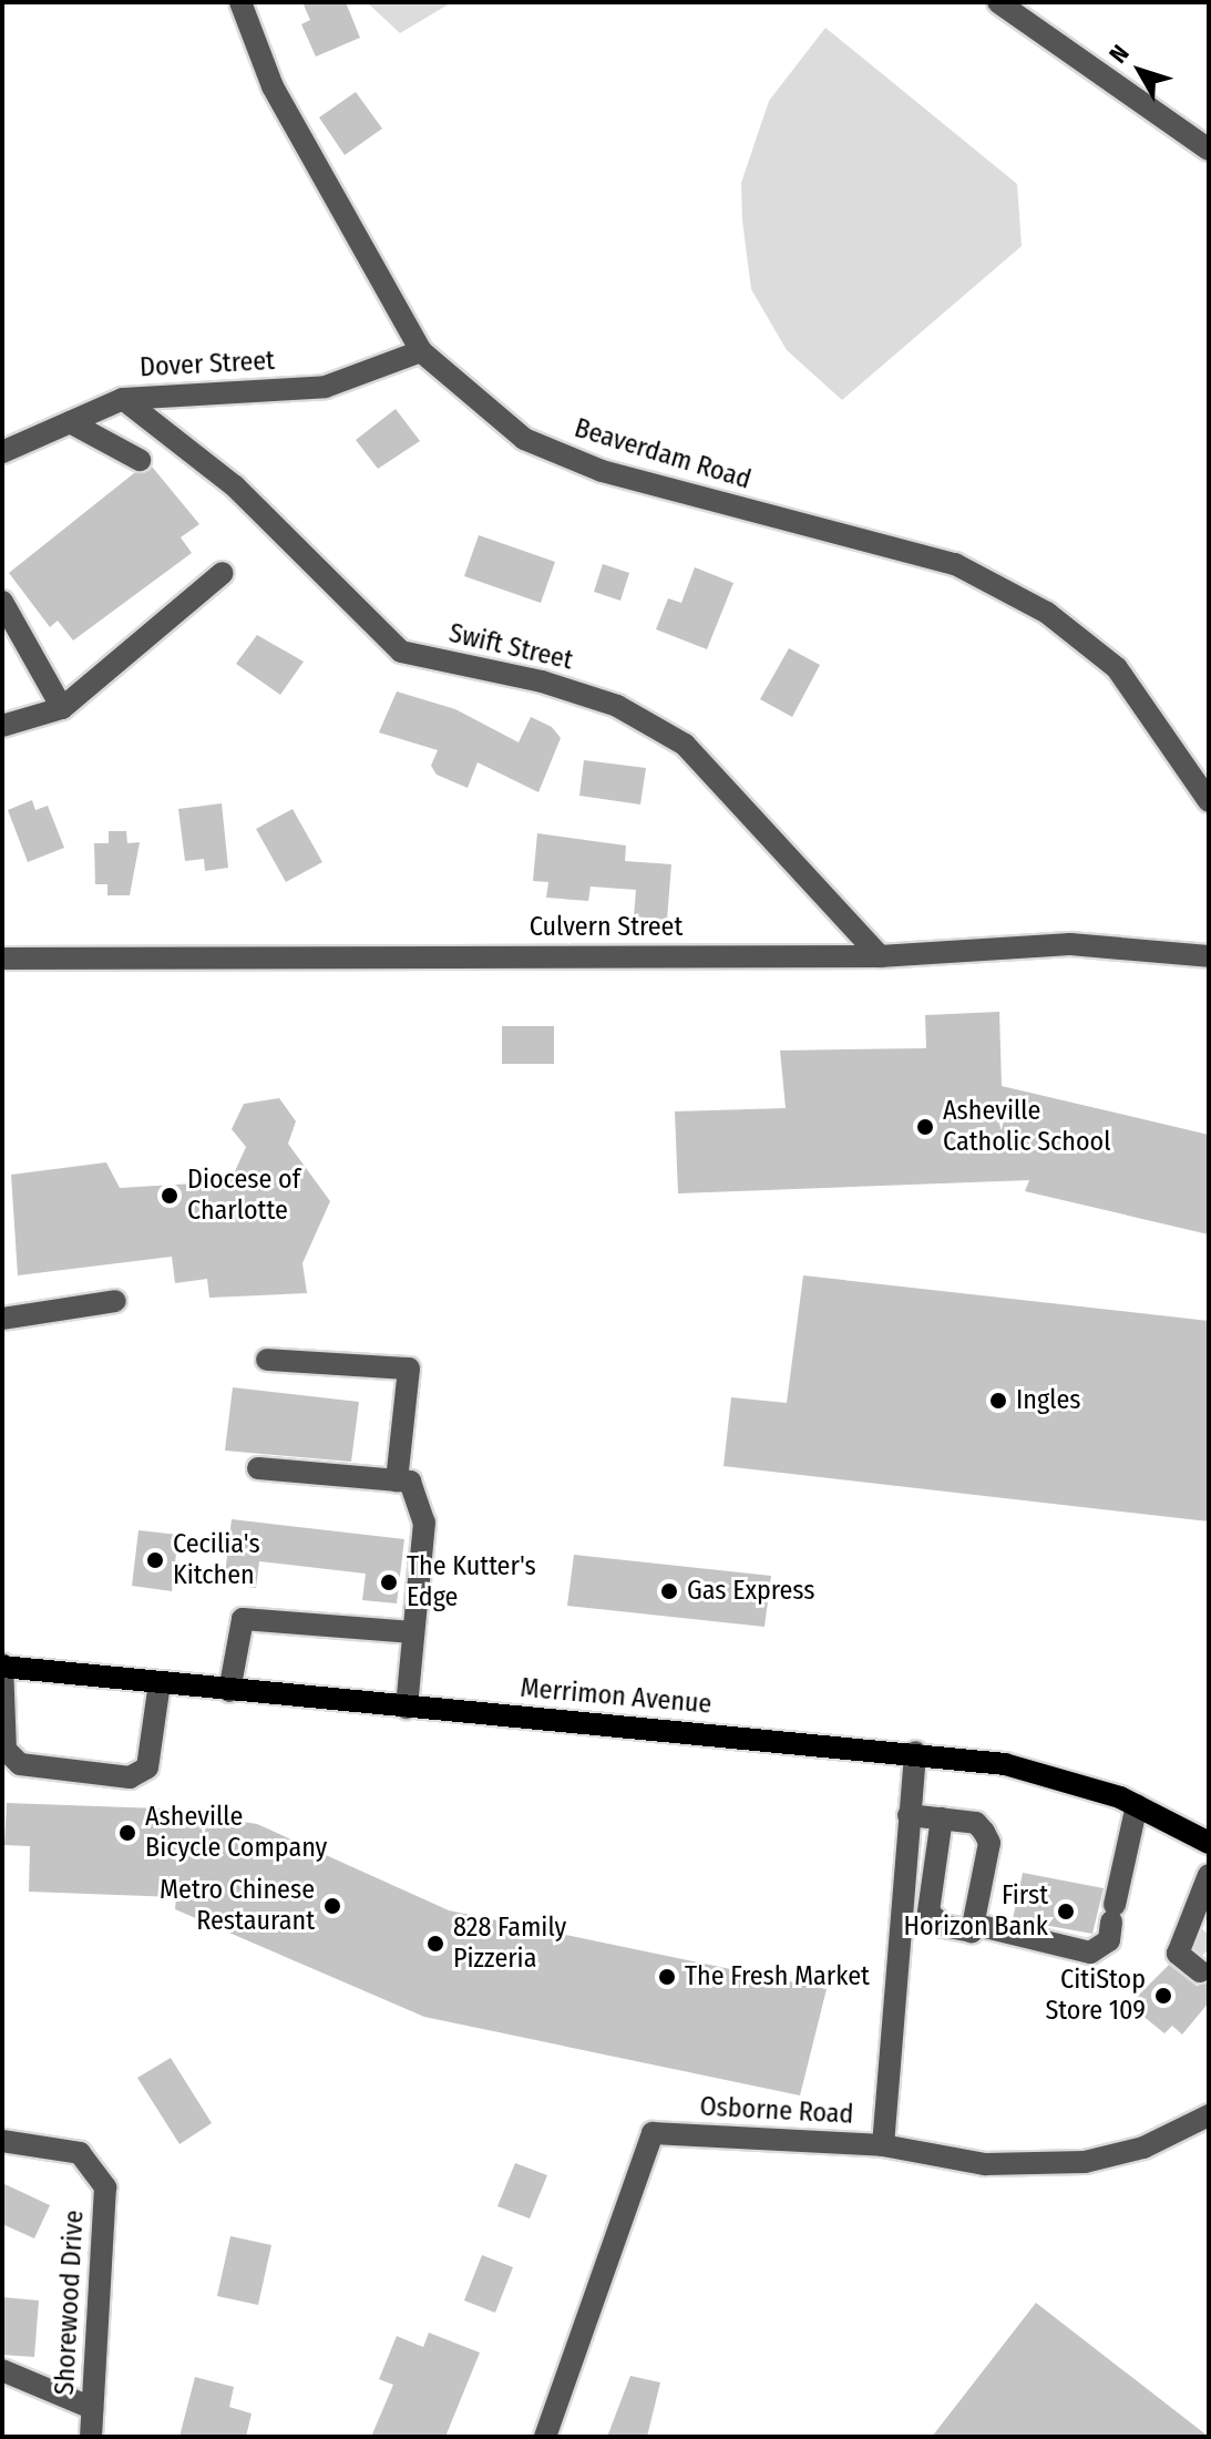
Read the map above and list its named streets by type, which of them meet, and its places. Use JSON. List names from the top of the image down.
{
  "streets": {
    "main road": ["Merrimon Avenue"],
    "street": [
      "Dover Street",
      "Beaverdam Road",
      "Swift Street",
      "Culvern Street",
      "Osborne Road",
      "Shorewood Drive"
    ]
  },
  "crossings": [
    ["Dover Street", "Beaverdam Road"],
    ["Dover Street", "Swift Street"],
    ["Swift Street", "Culvern Street"]
  ],
  "places": [
    "Asheville Catholic School",
    "Diocese of Charlotte",
    "Ingles",
    "Cecilia's Kitchen",
    "The Kutter's Edge",
    "Gas Express",
    "Asheville Bicycle Company",
    "Metro Chinese Restaurant",
    "First Horizon Bank",
    "828 Family Pizzeria",
    "The Fresh Market",
    "CitiStop Store 109"
  ],
  "north": "top left"
}
